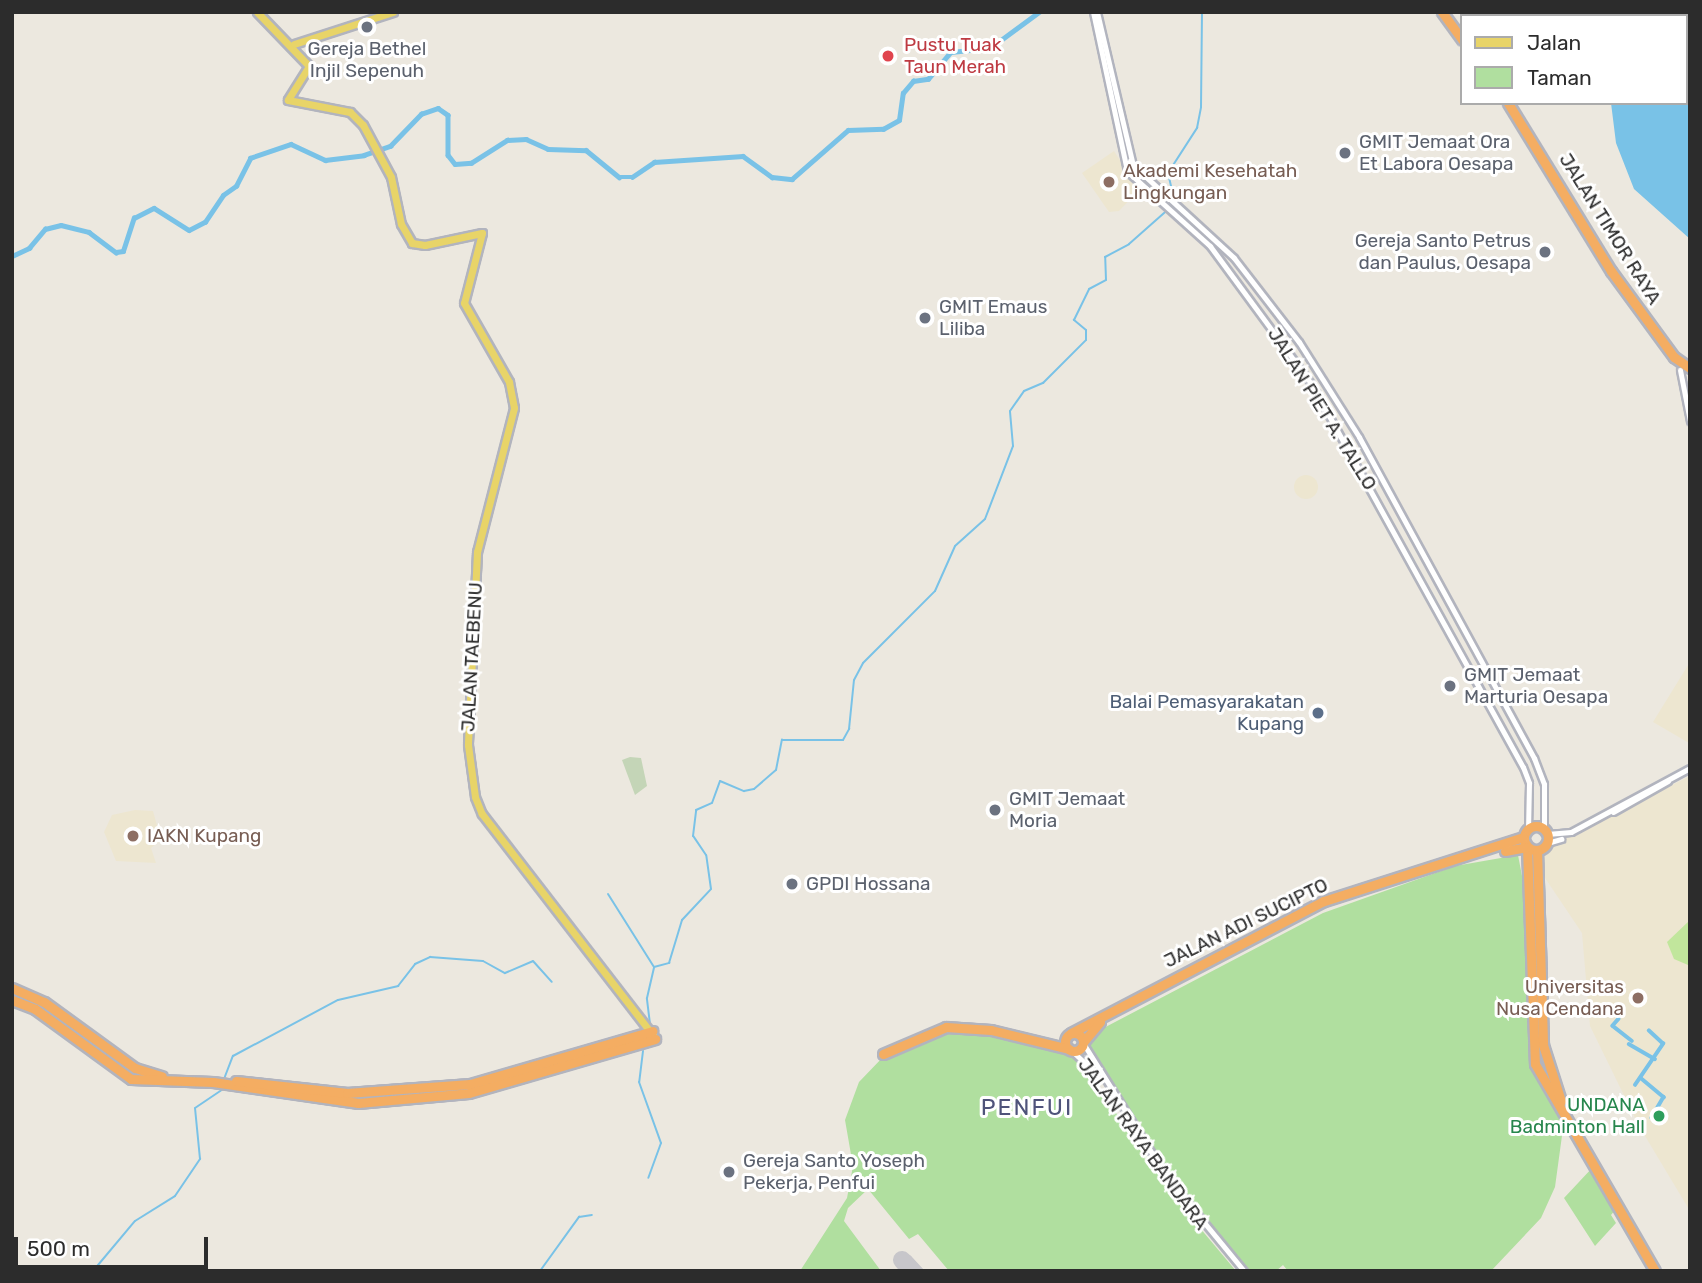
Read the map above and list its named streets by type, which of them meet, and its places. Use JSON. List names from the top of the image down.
{
  "streets": {
    "highway": ["JALAN TIMOR RAYA", "JALAN ADI SUCIPTO"],
    "main road": ["JALAN PIET A. TALLO", "JALAN TAEBENU", "JALAN RAYA BANDARA"]
  },
  "crossings": [
    ["JALAN PIET A. TALLO", "JALAN ADI SUCIPTO"],
    ["JALAN ADI SUCIPTO", "JALAN RAYA BANDARA"]
  ],
  "districts": ["PENFUI"],
  "places": [
    "Gereja Bethel Injil Sepenuh",
    "Pustu Tuak Taun Merah",
    "GMIT Jemaat Ora Et Labora Oesapa",
    "Akademi Kesehatah Lingkungan",
    "Gereja Santo Petrus dan Paulus, Oesapa",
    "GMIT Emaus Liliba",
    "GMIT Jemaat Marturia Oesapa",
    "Balai Pemasyarakatan Kupang",
    "GMIT Jemaat Moria",
    "IAKN Kupang",
    "GPDI Hossana",
    "Universitas Nusa Cendana",
    "UNDANA Badminton Hall",
    "Gereja Santo Yoseph Pekerja, Penfui"
  ],
  "legend": ["Jalan", "Taman"],
  "scale_bar": "500 m"
}
